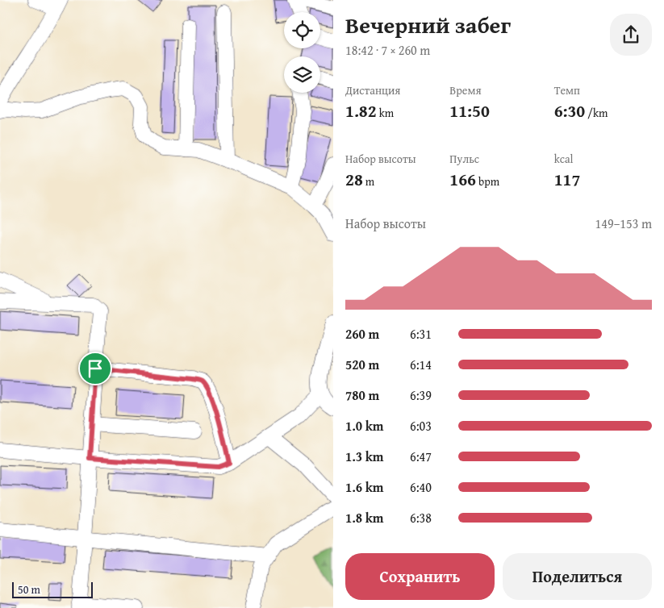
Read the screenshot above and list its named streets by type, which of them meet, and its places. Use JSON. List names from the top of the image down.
{
  "scale_bar": "50 m",
  "page": {
    "heading": ["Вечерний забег", "18:42 · 7 × 260 m"],
    "stats": [
      ["Дистанция", "1.82 km"],
      ["Время", "11:50"],
      ["Темп", "6:30 /km"],
      ["Набор высоты", "28 m"],
      ["Пульс", "166 bpm"],
      ["kcal", "117"]
    ],
    "chart": ["Набор высоты", "149–153 m"],
    "list": [
      {
        "name": "260 m",
        "note": "6:31"
      },
      {
        "name": "520 m",
        "note": "6:14"
      },
      {
        "name": "780 m",
        "note": "6:39"
      },
      {
        "name": "1.0 km",
        "note": "6:03"
      },
      {
        "name": "1.3 km",
        "note": "6:47"
      },
      {
        "name": "1.6 km",
        "note": "6:40"
      },
      {
        "name": "1.8 km",
        "note": "6:38"
      }
    ],
    "buttons": ["Сохранить", "Поделиться"],
    "scale": "50 m"
  }
}
